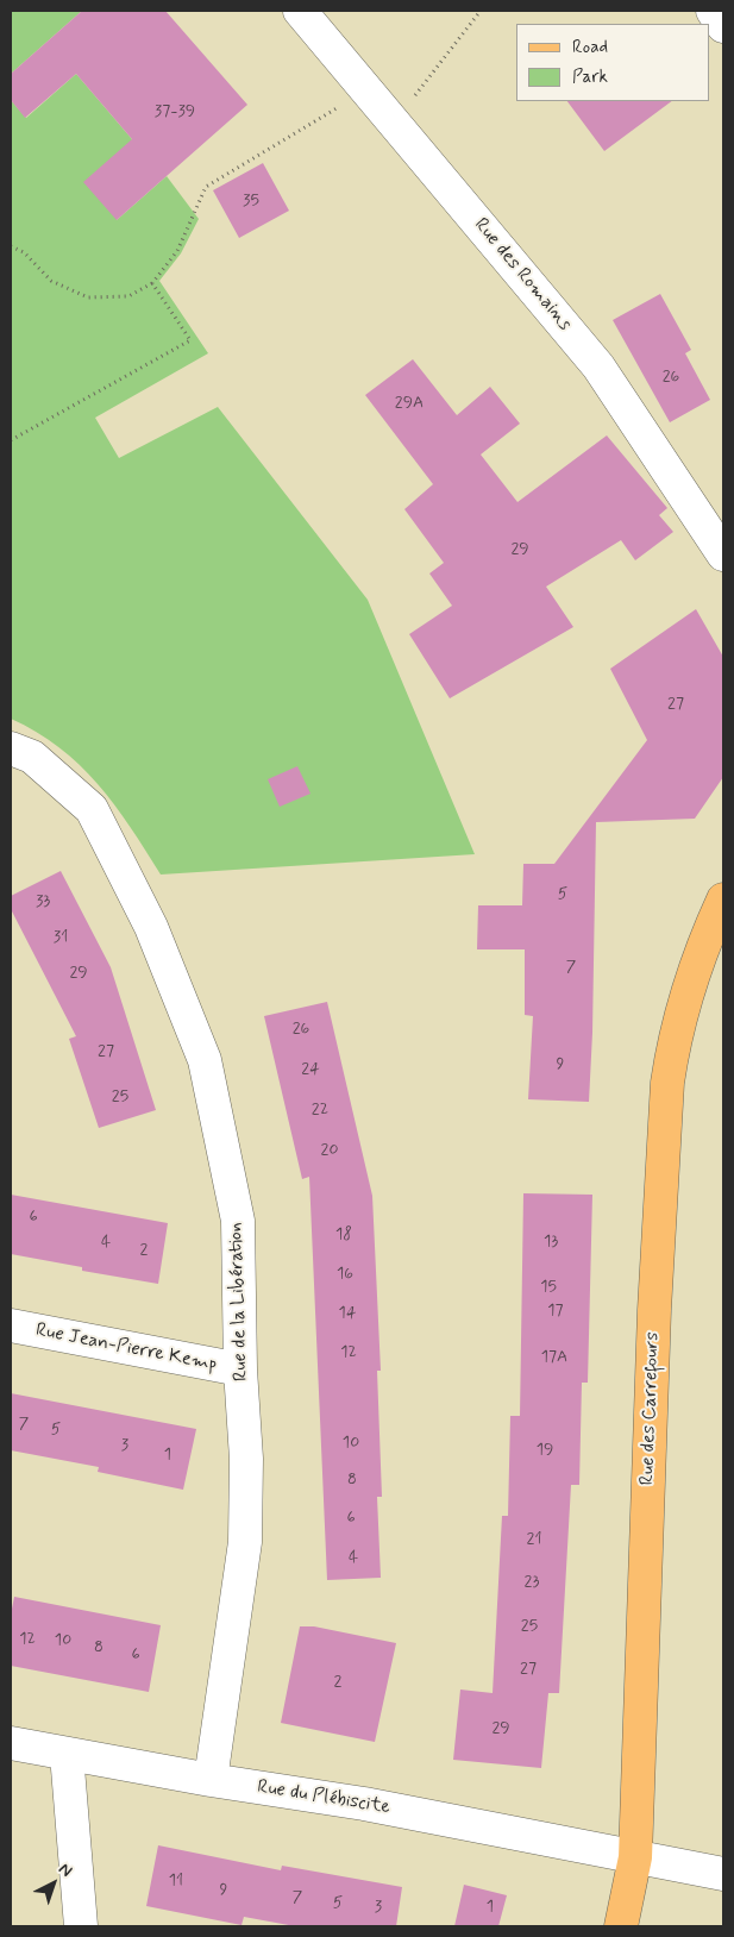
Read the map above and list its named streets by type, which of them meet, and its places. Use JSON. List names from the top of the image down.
{
  "streets": {
    "main road": ["Rue des Carrefours"],
    "street": [
      "Rue des Romains",
      "Rue de la Libération",
      "Rue Jean-Pierre Kemp",
      "Rue du Plébiscite"
    ]
  },
  "crossings": [
    ["Rue de la Libération", "Rue Jean-Pierre Kemp"],
    ["Rue de la Libération", "Rue du Plébiscite"],
    ["Rue des Carrefours", "Rue du Plébiscite"]
  ],
  "house_numbers": [
    "37-39",
    "35",
    "26",
    "29A",
    "29",
    "27",
    "5",
    "33",
    "31",
    "7",
    "29",
    "26",
    "27",
    "9",
    "24",
    "25",
    "22",
    "20",
    "6",
    "18",
    "13",
    "4",
    "2",
    "16",
    "15",
    "17",
    "14",
    "12",
    "17A",
    "7",
    "5",
    "10",
    "3",
    "19",
    "1",
    "8",
    "6",
    "21",
    "4",
    "23",
    "25",
    "12",
    "10",
    "8",
    "6",
    "27",
    "2",
    "29",
    "11",
    "9",
    "7",
    "5",
    "3",
    "1"
  ],
  "legend": ["Road", "Park"],
  "north": "top right"
}
